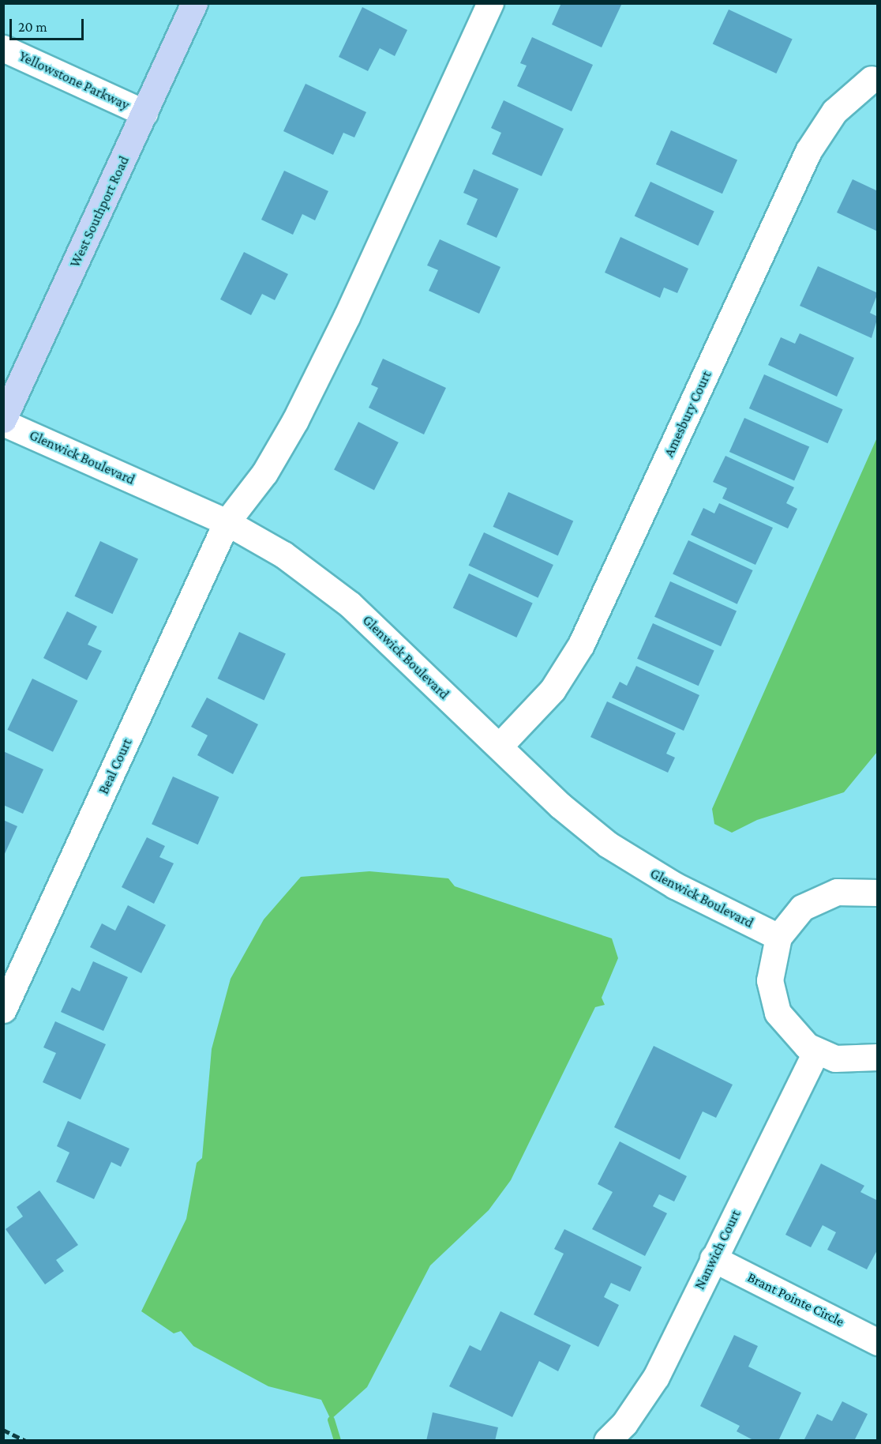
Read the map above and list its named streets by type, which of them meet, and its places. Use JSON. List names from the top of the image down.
{
  "streets": {
    "main road": ["West Southport Road"],
    "street": [
      "Yellowstone Parkway",
      "Amesbury Court",
      "Glenwick Boulevard",
      "Beal Court",
      "Nanwich Court",
      "Brant Pointe Circle"
    ]
  },
  "crossings": [
    ["Yellowstone Parkway", "West Southport Road"],
    ["West Southport Road", "Glenwick Boulevard"],
    ["Amesbury Court", "Glenwick Boulevard"],
    ["Glenwick Boulevard", "Beal Court"],
    ["Nanwich Court", "Brant Pointe Circle"]
  ],
  "scale_bar": "20 m"
}
